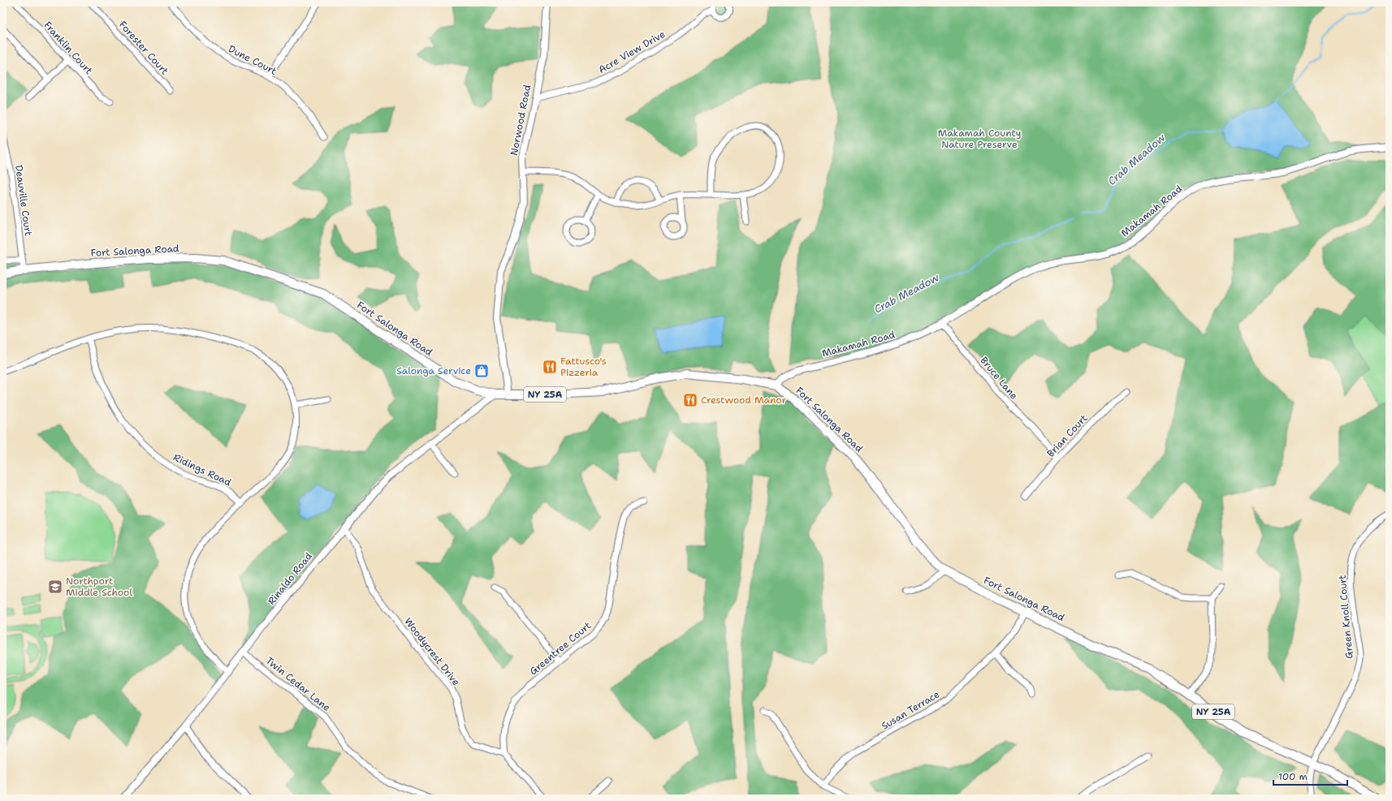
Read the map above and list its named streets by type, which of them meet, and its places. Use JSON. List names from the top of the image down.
{
  "streets": {
    "main road": ["Fort Salonga Road", "NY 25A"],
    "street": [
      "Franklin Court",
      "Forester Court",
      "Acre View Drive",
      "Dune Court",
      "Norwood Road",
      "Deauville Court",
      "Makamah Road",
      "Bruce Lane",
      "Brian Court",
      "Ridings Road",
      "Rinaldo Road",
      "Green Knoll Court",
      "Greentree Court",
      "Woodycrest Drive",
      "Twin Cedar Lane",
      "Susan Terrace"
    ]
  },
  "crossings": [
    ["Acre View Drive", "Norwood Road"],
    ["Norwood Road", "Fort Salonga Road"],
    ["Deauville Court", "Fort Salonga Road"],
    ["Makamah Road", "Fort Salonga Road"],
    ["Makamah Road", "Bruce Lane"],
    ["Fort Salonga Road", "Rinaldo Road"],
    ["Fort Salonga Road", "Green Knoll Court"],
    ["Fort Salonga Road", "Susan Terrace"],
    ["Bruce Lane", "Brian Court"],
    ["Rinaldo Road", "Woodycrest Drive"],
    ["Rinaldo Road", "Twin Cedar Lane"],
    ["Greentree Court", "Woodycrest Drive"]
  ],
  "water": ["Crab Meadow"],
  "parks": ["Makamah County Nature Preserve"],
  "places": {
    "restaurant": ["Fattusco's Pizzeria", "Crestwood Manor"],
    "shop": ["Salonga Service"],
    "school or university": ["Northport Middle School"]
  },
  "scale_bar": "100 m"
}
